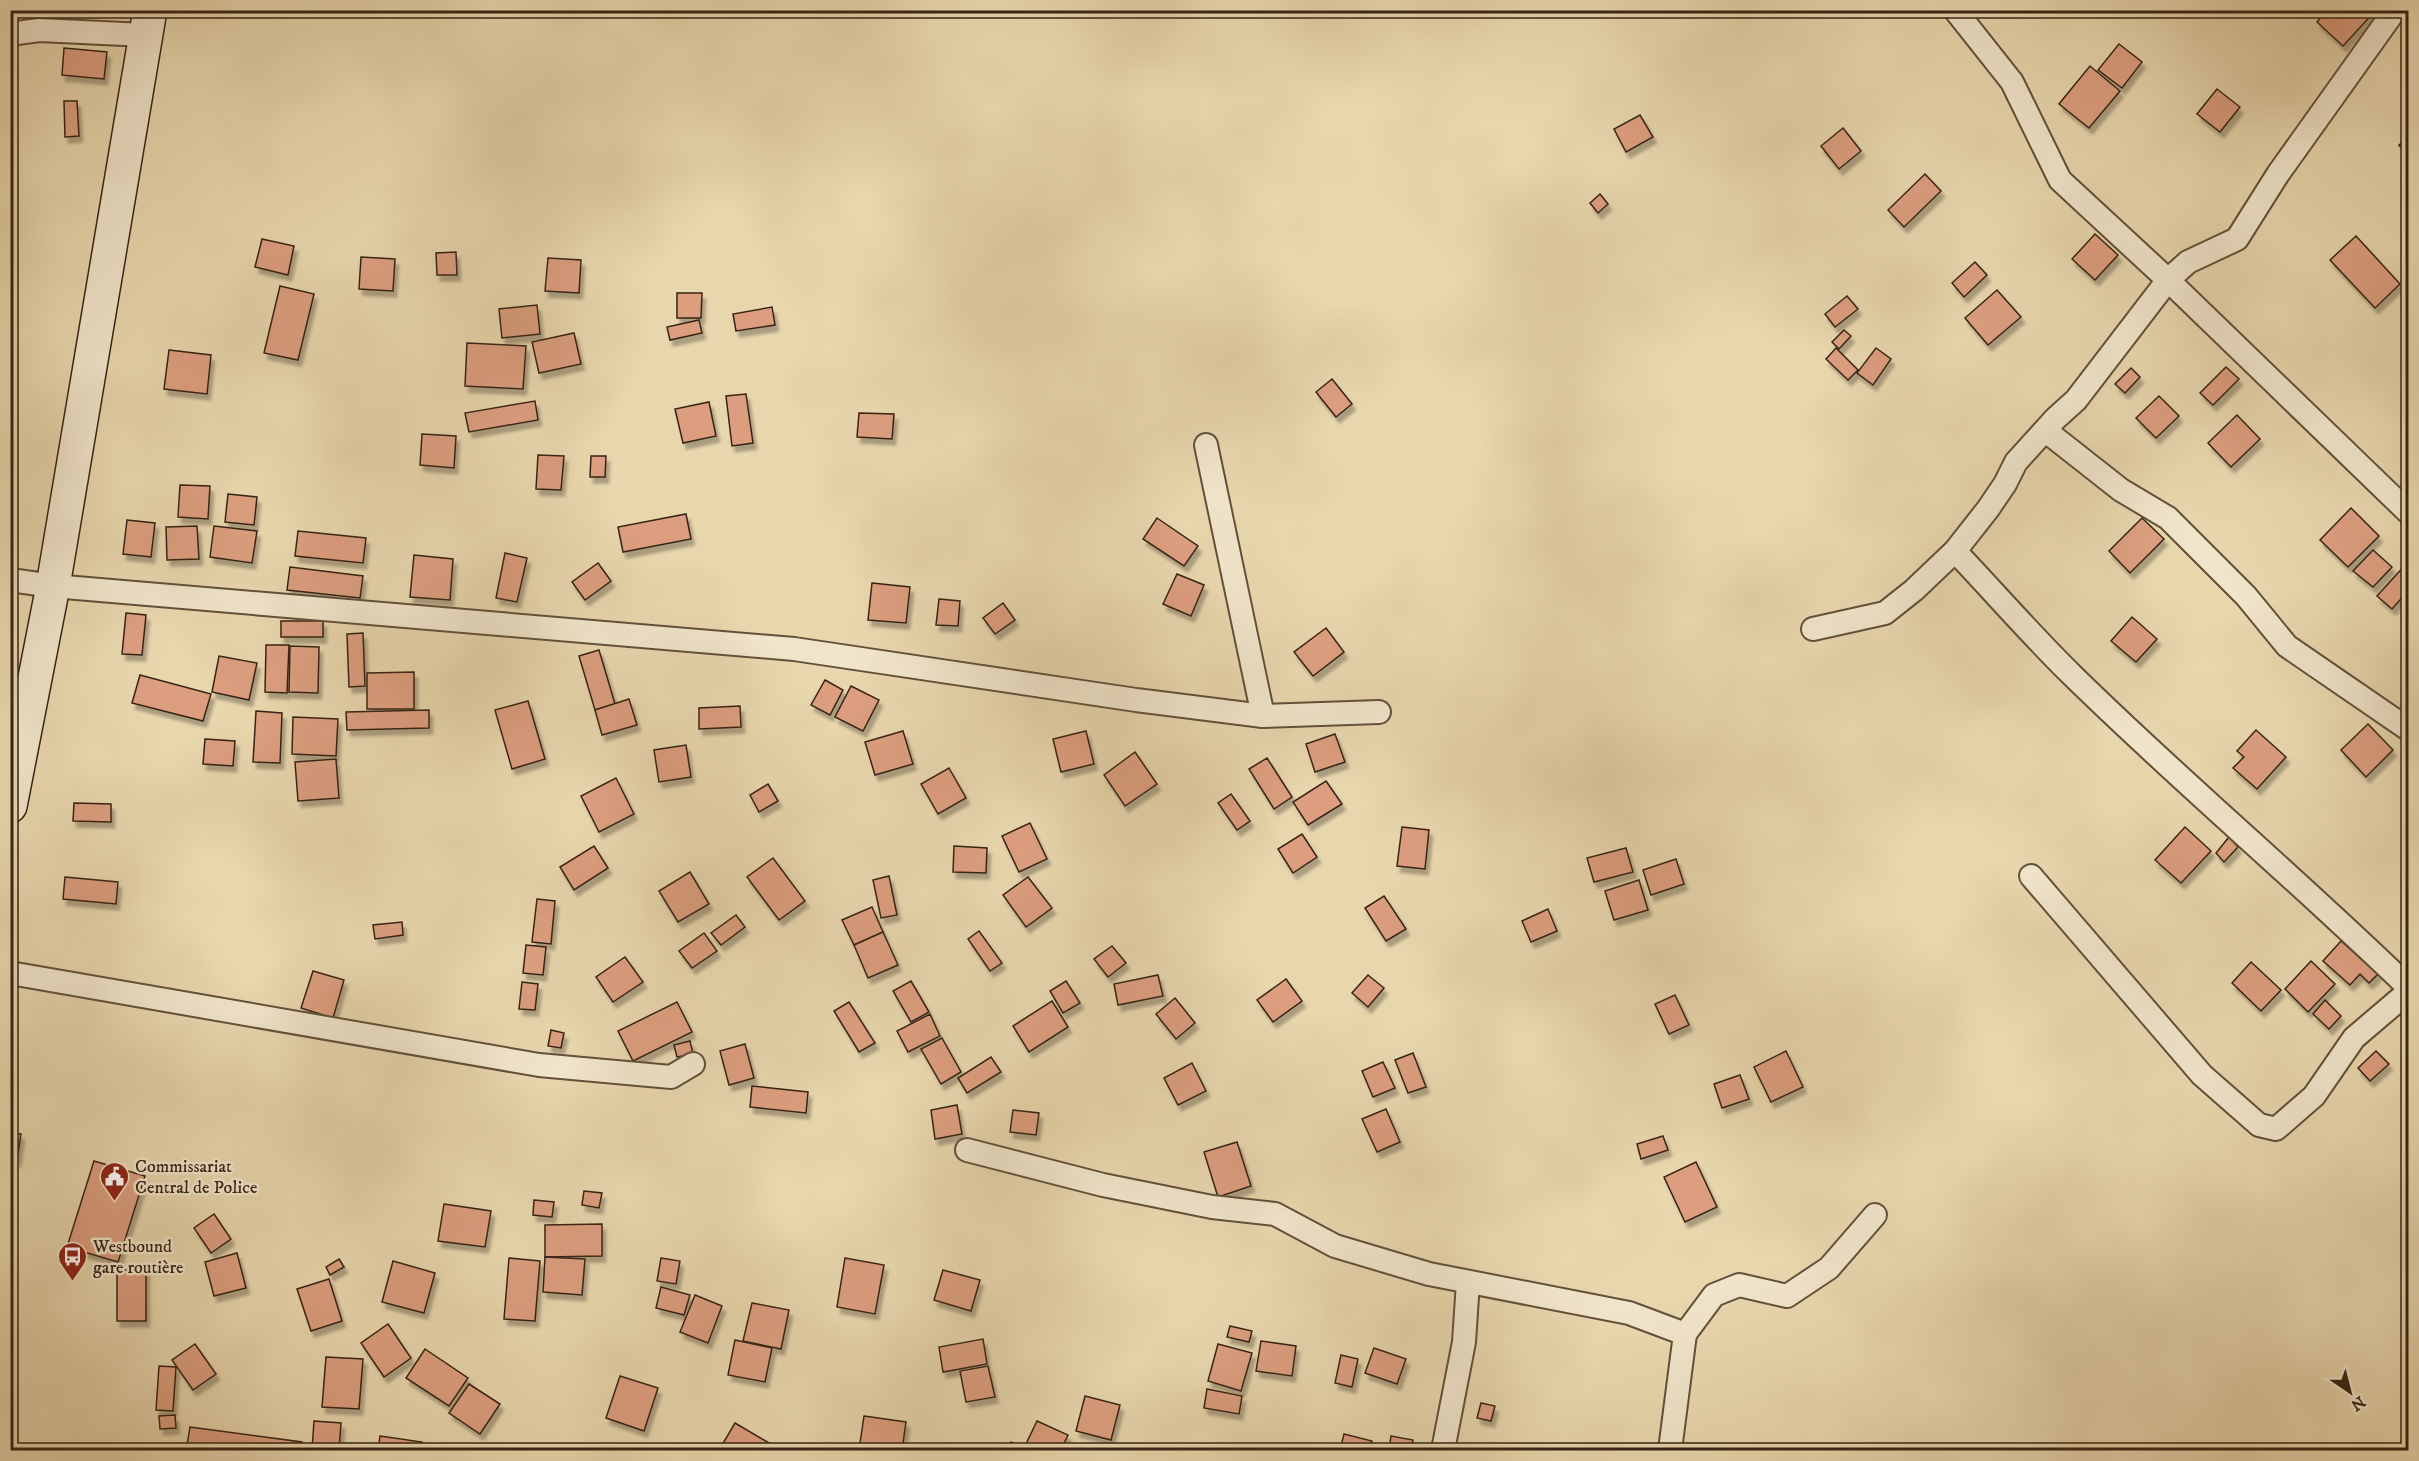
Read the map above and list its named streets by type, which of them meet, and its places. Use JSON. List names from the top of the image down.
{
  "places": {
    "public building": ["Commissariat Central de Police"],
    "bus stop": ["Westbound gare routière"]
  },
  "north": "bottom right"
}
